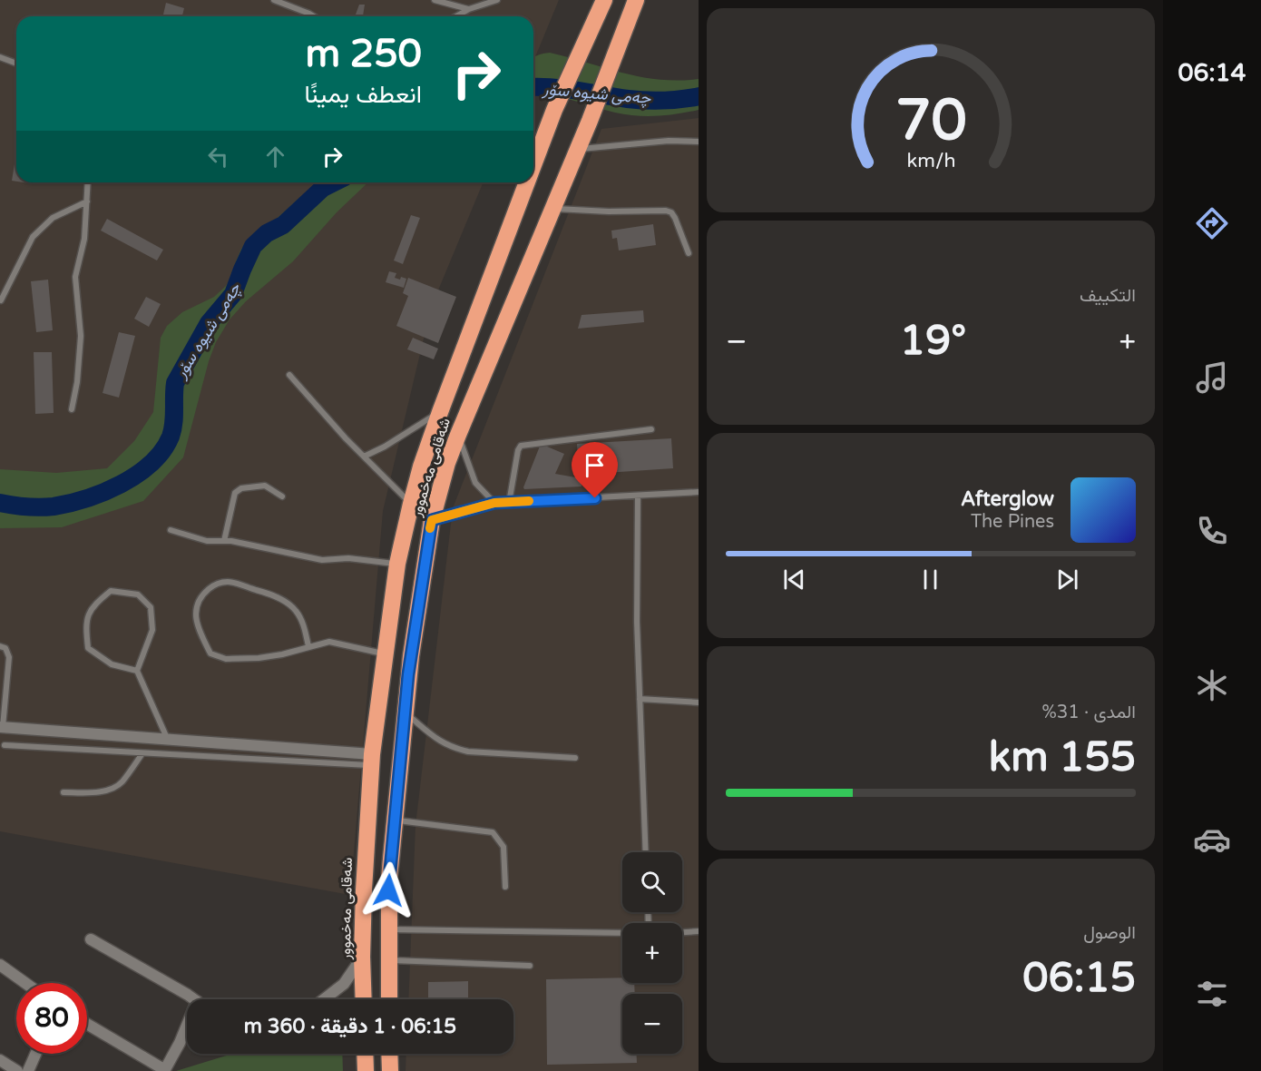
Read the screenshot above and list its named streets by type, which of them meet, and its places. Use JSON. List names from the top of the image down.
{
  "streets": {
    "highway": ["شەقامی مەخموور"]
  },
  "water": ["چەمی شیوە سۆر"],
  "page": {
    "tabs": "06:14",
    "turn": ["250 m", "انعطف يمينًا"],
    "tile": [
      "التكييف",
      ["المدى · 31%", "155 km"],
      ["الوصول", "06:15"]
    ],
    "heat": ["−", "19°", "+"],
    "song": ["Afterglow", "The Pines"],
    "map_buttons": ["+", "−"],
    "limit": "80",
    "trip": "06:15 · 1 دقيقة · 360 m",
    "gauge": ["70", "km/h"]
  }
}
